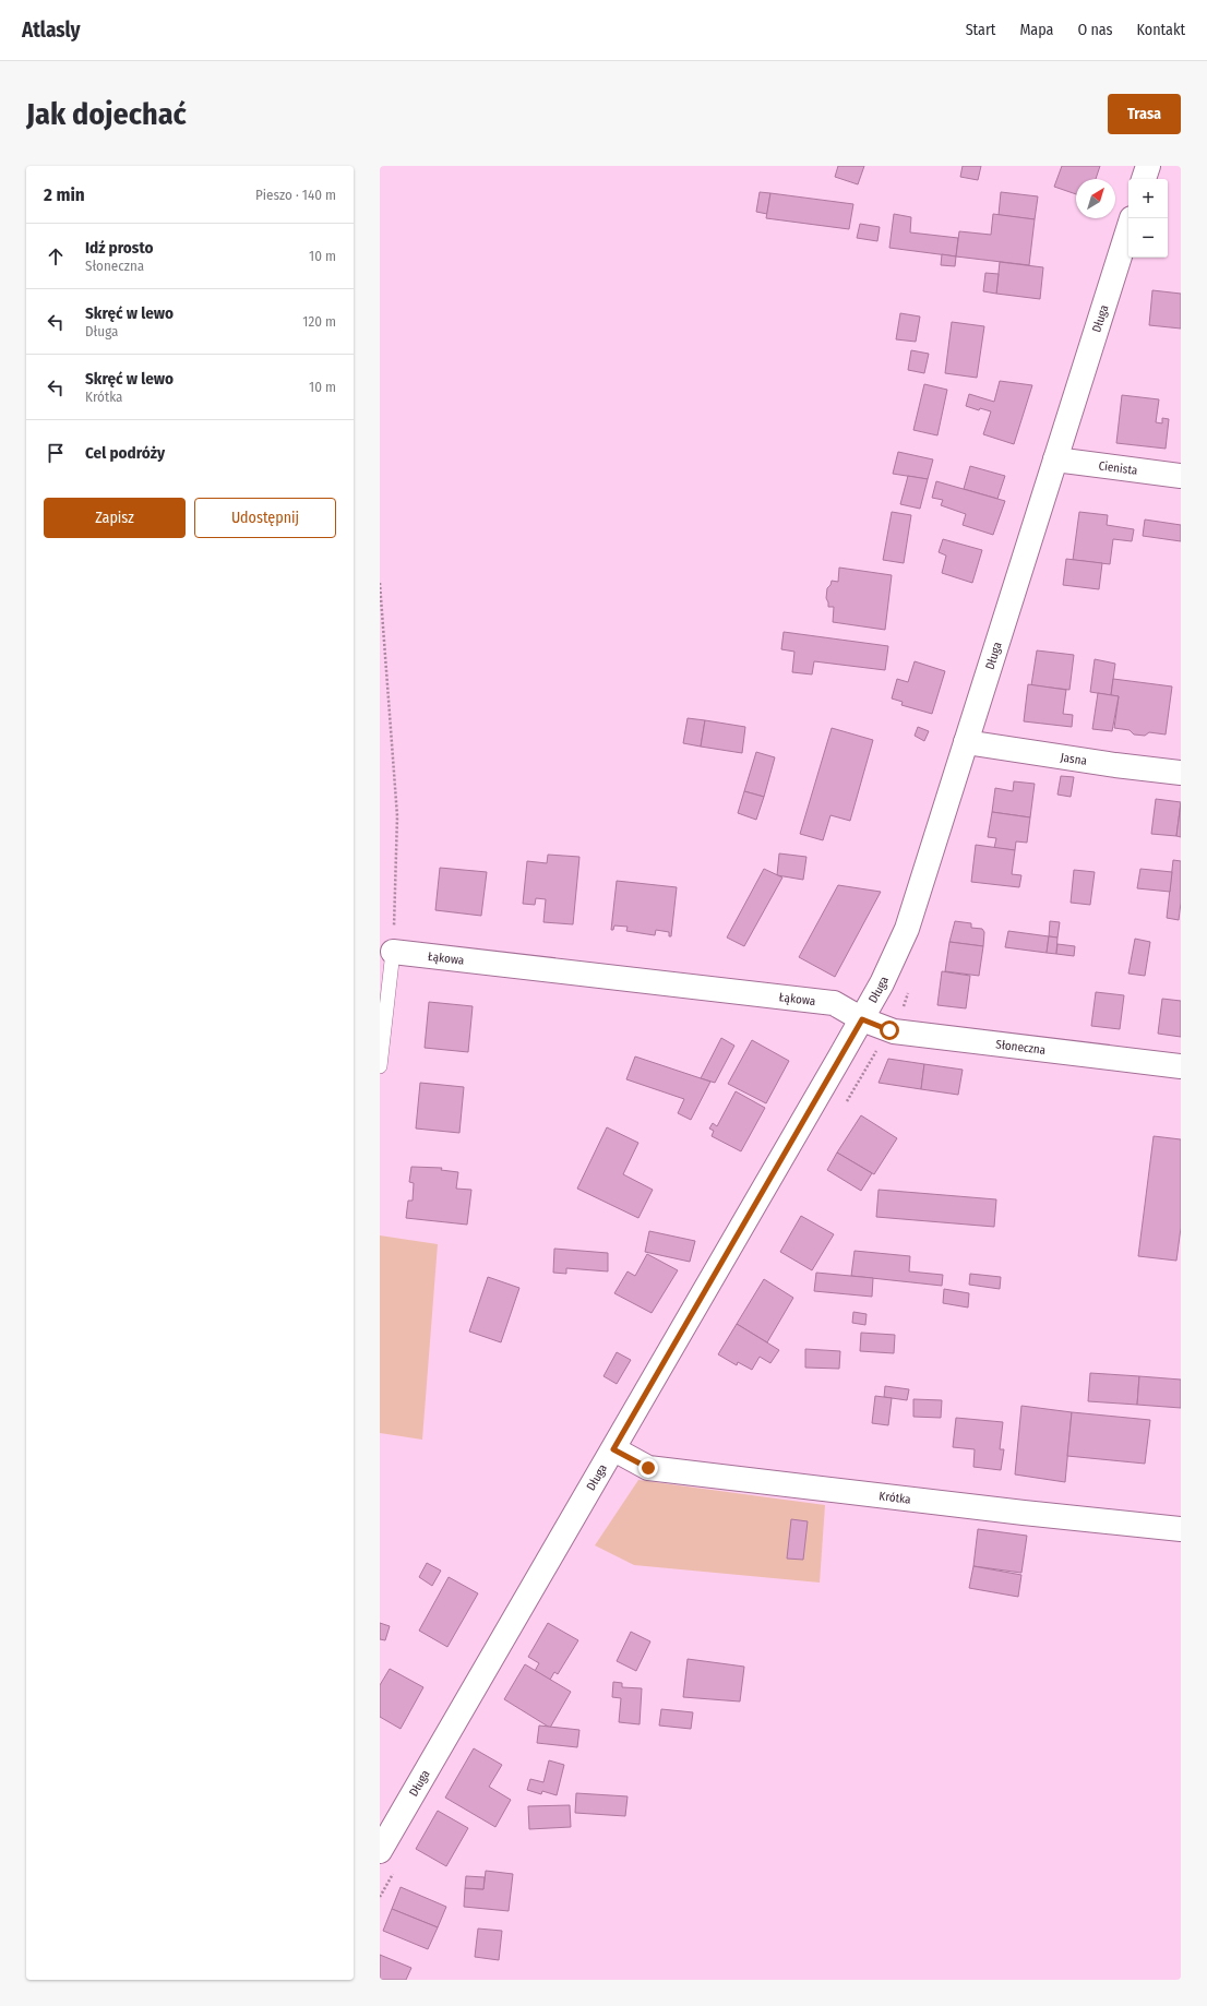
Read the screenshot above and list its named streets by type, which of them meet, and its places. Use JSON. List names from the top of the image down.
{
  "streets": {
    "street": [
      "Długa",
      "Cienista",
      "Jasna",
      "Łąkowa",
      "Słoneczna",
      "Krótka"
    ]
  },
  "crossings": [
    ["Długa", "Cienista"],
    ["Długa", "Jasna"],
    ["Długa", "Łąkowa"],
    ["Długa", "Słoneczna"],
    ["Długa", "Krótka"],
    ["Łąkowa", "Słoneczna"]
  ],
  "north": "top right",
  "page": {
    "header": "Atlasly",
    "nav": [
      "Start",
      "Mapa",
      "O nas",
      "Kontakt"
    ],
    "buttons": [
      "Trasa",
      ["Zapisz", "Udostępnij"]
    ],
    "title": "Jak dojechać",
    "heading": ["2 min", "Pieszo · 140 m"],
    "map_buttons": ["+", "−"],
    "list": [
      ["Idź prosto", "Słoneczna", "10 m"],
      ["Skręć w lewo", "Długa", "120 m"],
      ["Skręć w lewo", "Krótka", "10 m"],
      "Cel podróży"
    ]
  }
}
